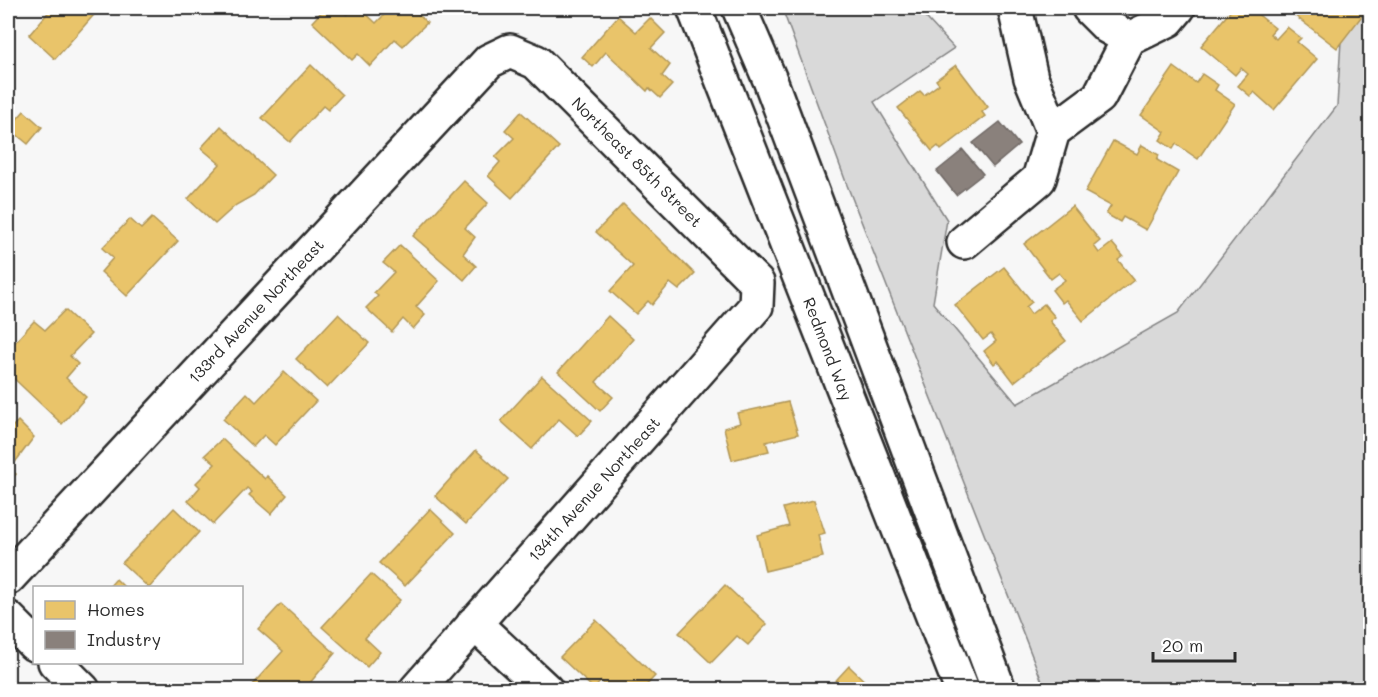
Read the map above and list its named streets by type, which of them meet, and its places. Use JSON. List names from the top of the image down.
{
  "streets": {
    "street": [
      "Northeast 85th Street",
      "133rd Avenue Northeast",
      "Redmond Way",
      "134th Avenue Northeast"
    ]
  },
  "crossings": [
    ["Northeast 85th Street", "133rd Avenue Northeast"],
    ["Northeast 85th Street", "134th Avenue Northeast"]
  ],
  "legend": ["Homes", "Industry"],
  "scale_bar": "20 m"
}
